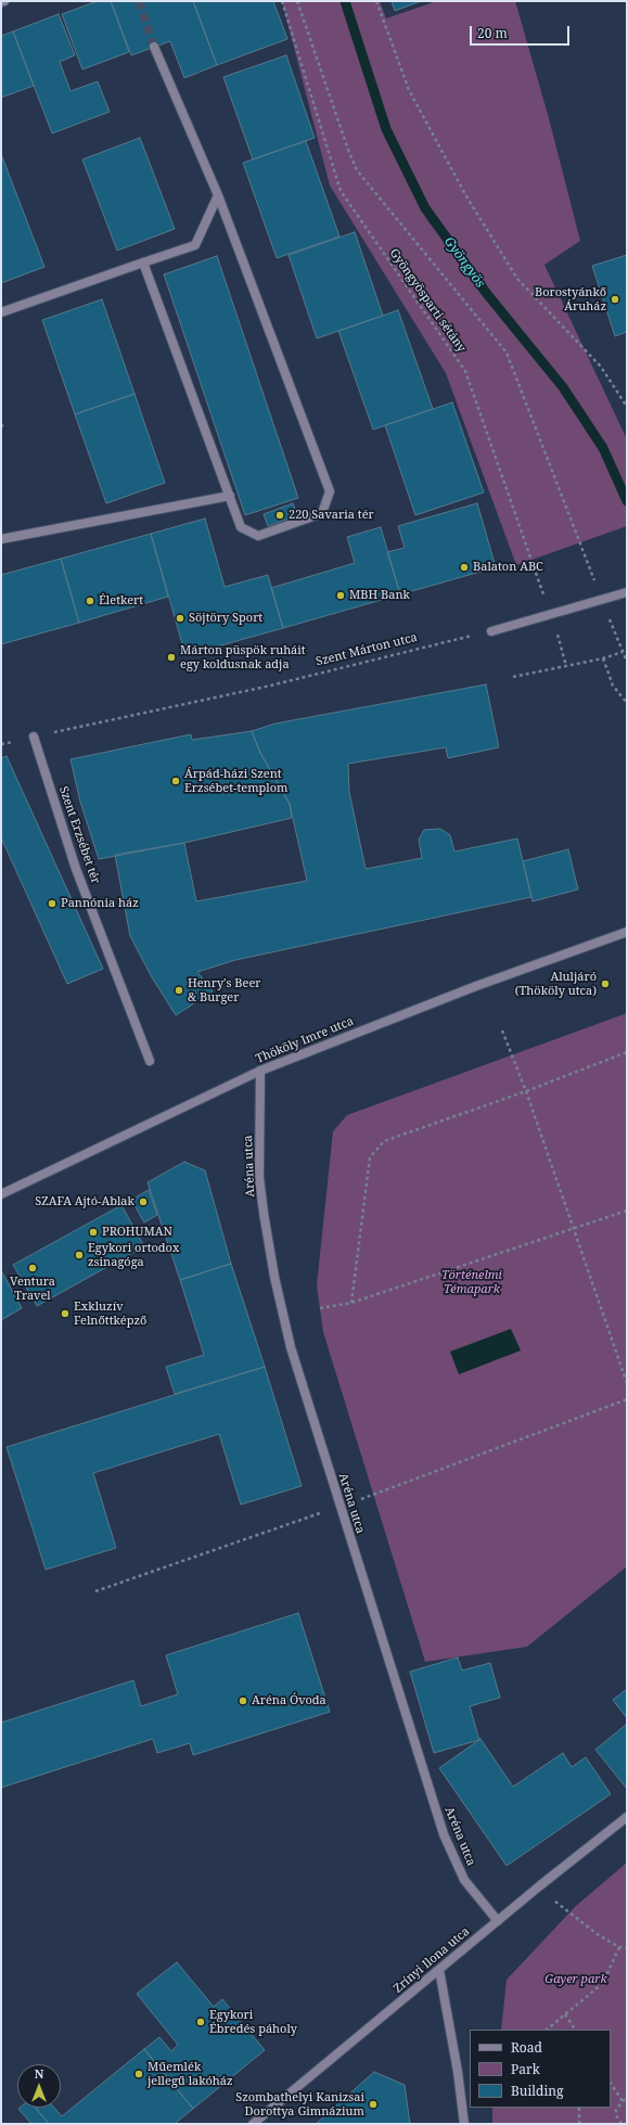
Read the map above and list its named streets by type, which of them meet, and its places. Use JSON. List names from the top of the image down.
{
  "streets": {
    "street": [
      "Szent Erzsébet tér",
      "Thököly Imre utca",
      "Aréna utca",
      "Zrínyi Ilona utca"
    ],
    "path": ["Gyöngyösparti sétány", "Szent Márton utca"]
  },
  "crossings": [
    ["Szent Márton utca", "Szent Erzsébet tér"],
    ["Thököly Imre utca", "Aréna utca"],
    ["Aréna utca", "Zrínyi Ilona utca"]
  ],
  "water": ["Gyöngyös"],
  "parks": ["Történelmi Témapark", "Gayer park"],
  "places": [
    "Borostyánkő Áruház",
    "220 Savaria tér",
    "Balaton ABC",
    "MBH Bank",
    "Életkert",
    "Söjtöry Sport",
    "Márton püspök ruháit egy koldusnak adja",
    "Árpád-házi Szent Erzsébet-templom",
    "Pannónia ház",
    "Aluljáró (Thököly utca)",
    "Henry's Beer & Burger",
    "SZAFA Ajtó-Ablak",
    "PROHUMAN",
    "Egykori ortodox zsinagóga",
    "Ventura Travel",
    "Exkluzív Felnőttképző",
    "Aréna Óvoda",
    "Egykori Ébredés páholy",
    "Műemlék jellegű lakóház",
    "Szombathelyi Kanizsai Dorottya Gimnázium"
  ],
  "legend": ["Road", "Park", "Building"],
  "scale_bar": "20 m",
  "north": "top"
}
